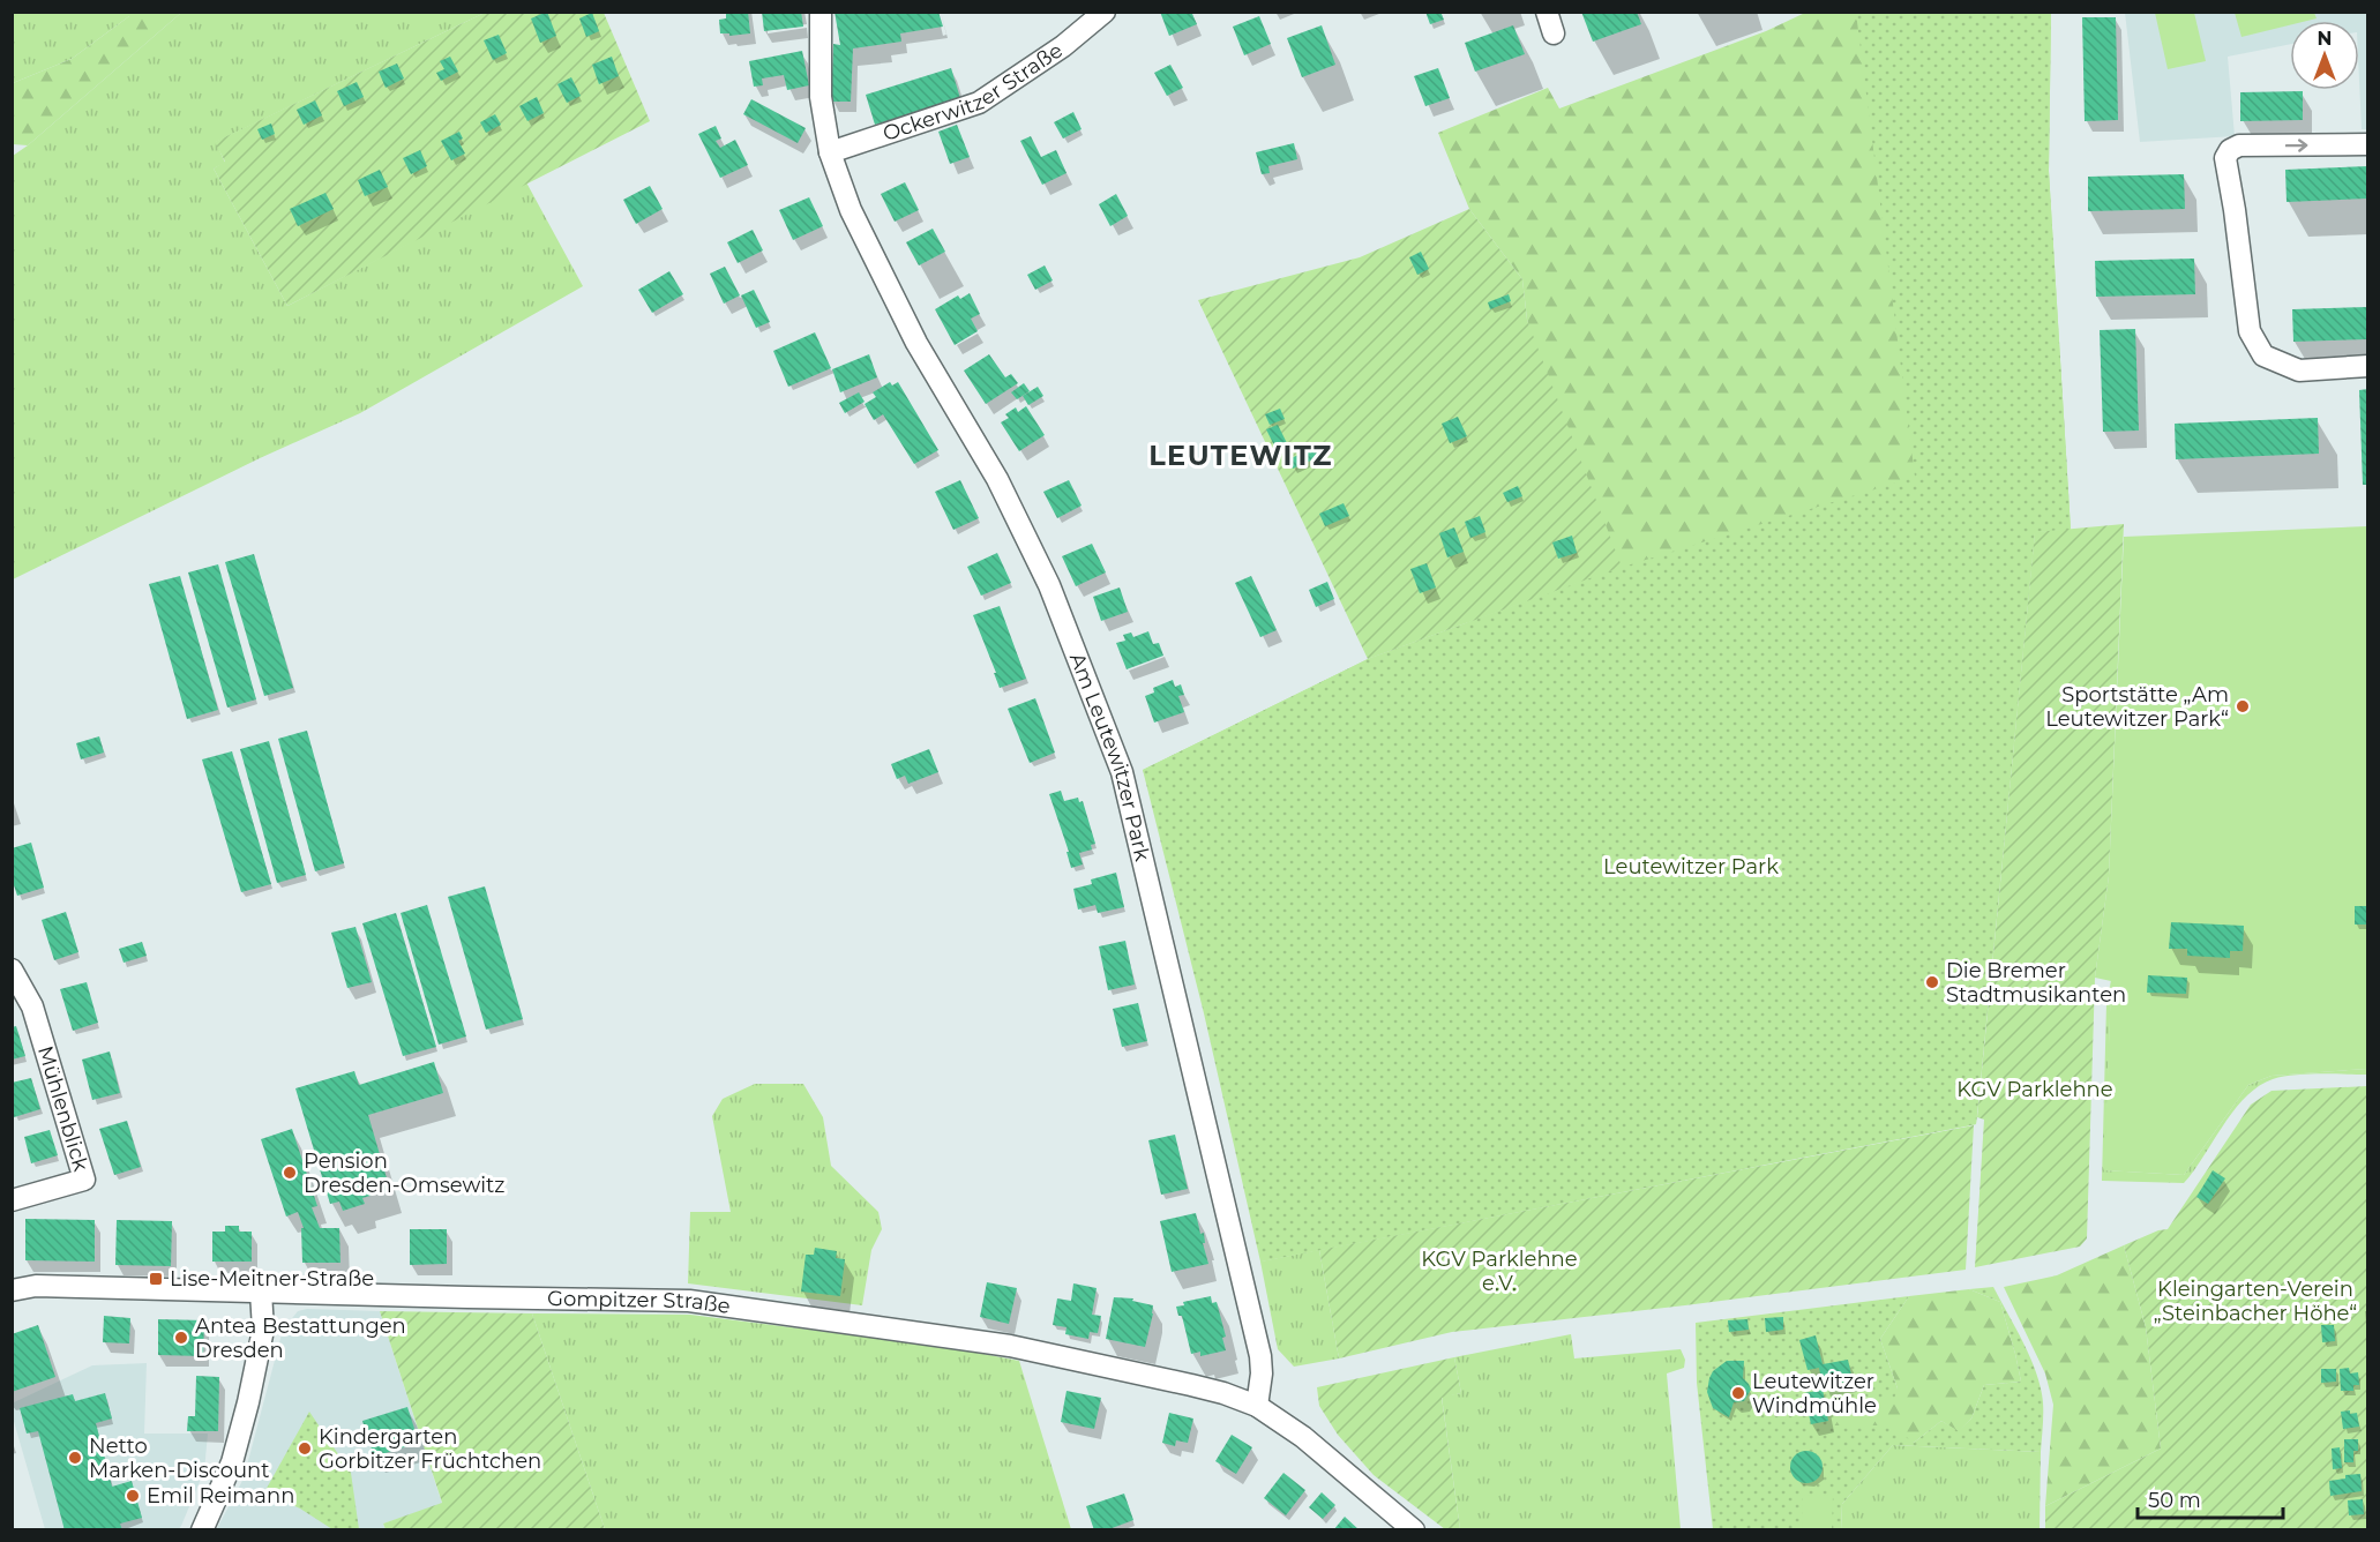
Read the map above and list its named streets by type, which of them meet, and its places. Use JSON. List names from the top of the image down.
{
  "streets": {
    "street": [
      "Ockerwitzer Straße",
      "Am Leutewitzer Park",
      "Mühlenblick",
      "Gompitzer Straße"
    ]
  },
  "crossings": [
    ["Ockerwitzer Straße", "Am Leutewitzer Park"],
    ["Am Leutewitzer Park", "Gompitzer Straße"]
  ],
  "districts": ["LEUTEWITZ"],
  "parks": [
    "Leutewitzer Park",
    "KGV Parklehne",
    "KGV Parklehne e.V.",
    "Kleingarten-Verein „Steinbacher Höhe“"
  ],
  "places": {
    "other": [
      "Sportstätte „Am Leutewitzer Park“",
      "Die Bremer Stadtmusikanten",
      "Pension Dresden-Omsewitz",
      "Antea Bestattungen Dresden",
      "Leutewitzer Windmühle",
      "Kindergarten Gorbitzer Früchtchen",
      "Netto Marken-Discount",
      "Emil Reimann"
    ],
    "transit": ["Lise-Meitner-Straße"]
  },
  "scale_bar": "50 m",
  "north": "top"
}
